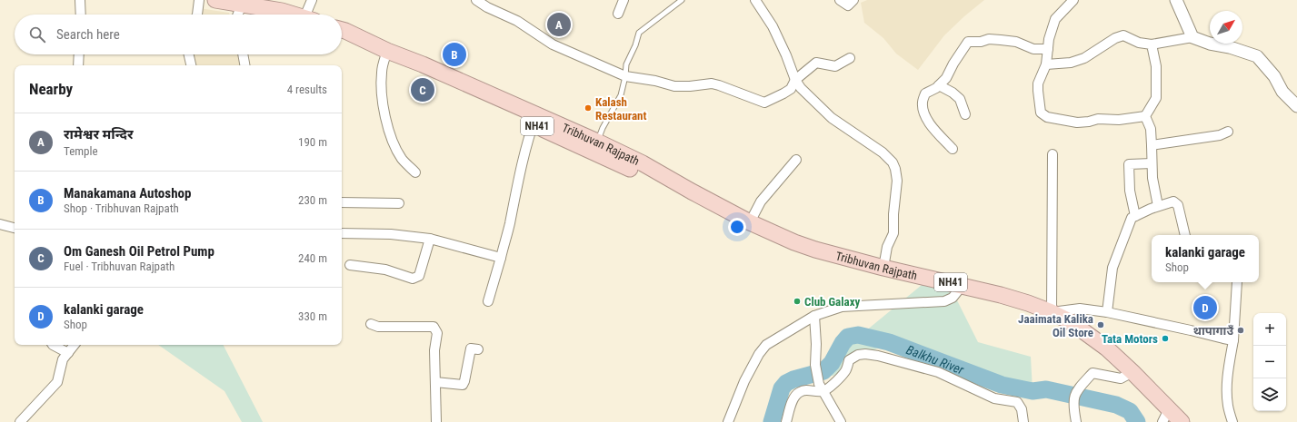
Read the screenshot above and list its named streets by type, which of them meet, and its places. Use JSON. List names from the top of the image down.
{
  "streets": {
    "highway": ["NH41", "Tribhuvan Rajpath"]
  },
  "water": ["Balkhu River"],
  "places": [
    "Kalash Restaurant",
    "Club Galaxy",
    "Jaaimata Kalika Oil Store",
    "थापागाउँ",
    "Tata Motors"
  ],
  "north": "top right",
  "page": {
    "pins": [
      "A",
      "B",
      "C",
      "D"
    ],
    "search": "Search here",
    "heading": ["Nearby", "4 results"],
    "list": [
      {
        "mark": "A",
        "name": "रामेश्वर मन्दिर",
        "note": "Temple",
        "value": "190 m"
      },
      {
        "mark": "B",
        "name": "Manakamana Autoshop",
        "note": "Shop · Tribhuvan Rajpath",
        "value": "230 m"
      },
      {
        "mark": "C",
        "name": "Om Ganesh Oil Petrol Pump",
        "note": "Fuel · Tribhuvan Rajpath",
        "value": "240 m"
      },
      {
        "mark": "D",
        "name": "kalanki garage",
        "note": "Shop",
        "value": "330 m"
      }
    ],
    "popup": ["kalanki garage", "Shop"],
    "map_buttons": ["+", "−"]
  }
}
